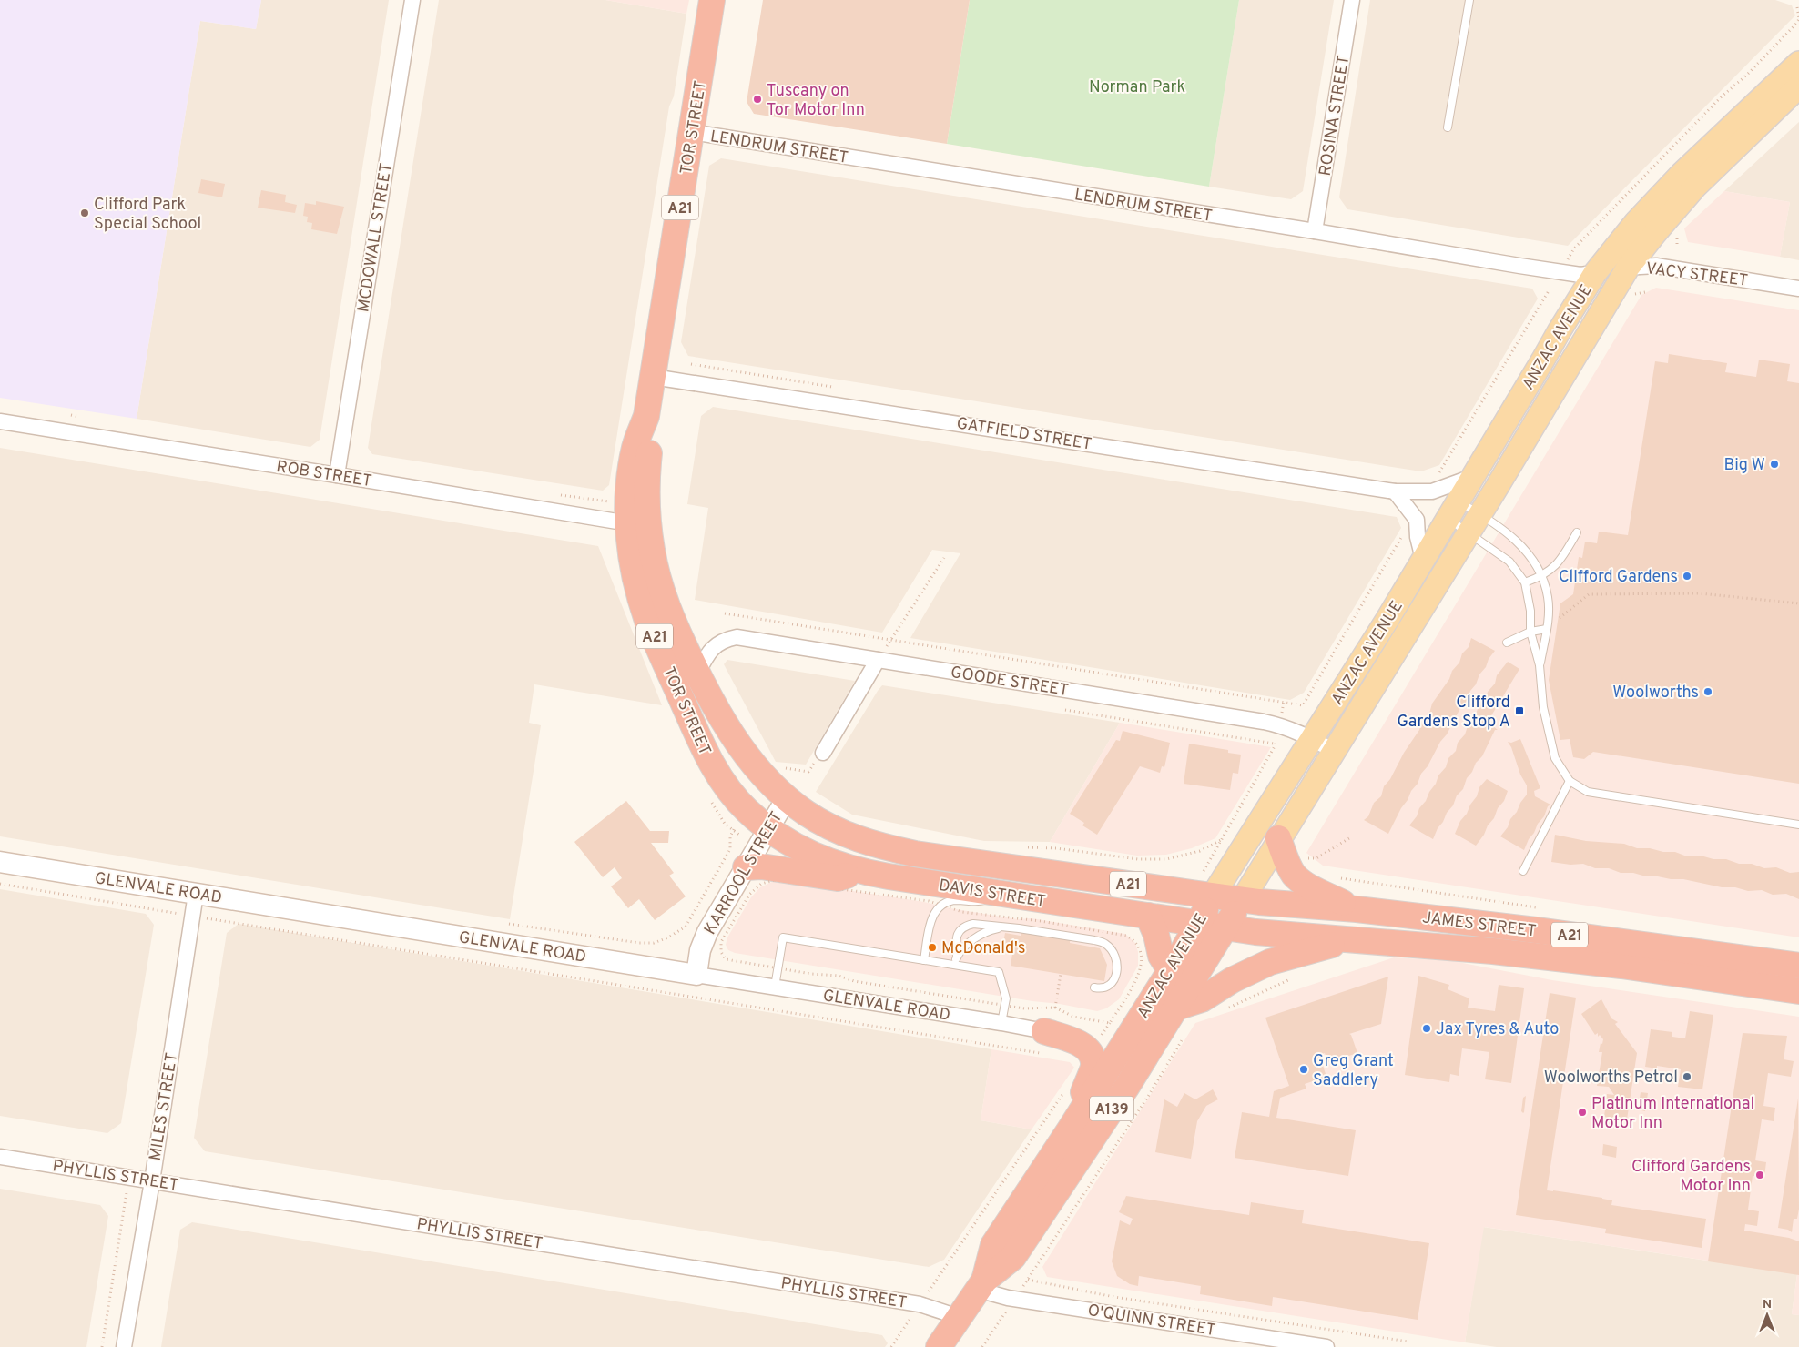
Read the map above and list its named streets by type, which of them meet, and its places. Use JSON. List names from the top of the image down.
{
  "streets": {
    "highway": [
      "TOR STREET",
      "A21",
      "ANZAC AVENUE",
      "DAVIS STREET",
      "JAMES STREET",
      "A139"
    ],
    "street": [
      "ROSINA STREET",
      "LENDRUM STREET",
      "MCDOWALL STREET",
      "VACY STREET",
      "GATFIELD STREET",
      "ROB STREET",
      "GOODE STREET",
      "KARROOL STREET",
      "GLENVALE ROAD",
      "MILES STREET",
      "PHYLLIS STREET",
      "O'QUINN STREET"
    ]
  },
  "crossings": [
    ["ROSINA STREET", "LENDRUM STREET"],
    ["TOR STREET", "LENDRUM STREET"],
    ["TOR STREET", "GATFIELD STREET"],
    ["TOR STREET", "ROB STREET"],
    ["TOR STREET", "GOODE STREET"],
    ["TOR STREET", "KARROOL STREET"],
    ["TOR STREET", "DAVIS STREET"],
    ["LENDRUM STREET", "VACY STREET"],
    ["LENDRUM STREET", "ANZAC AVENUE"],
    ["MCDOWALL STREET", "ROB STREET"],
    ["VACY STREET", "ANZAC AVENUE"],
    ["ANZAC AVENUE", "GATFIELD STREET"],
    ["ANZAC AVENUE", "GOODE STREET"],
    ["ANZAC AVENUE", "DAVIS STREET"],
    ["ANZAC AVENUE", "JAMES STREET"],
    ["ANZAC AVENUE", "PHYLLIS STREET"],
    ["ANZAC AVENUE", "O'QUINN STREET"],
    ["KARROOL STREET", "GLENVALE ROAD"],
    ["KARROOL STREET", "DAVIS STREET"],
    ["GLENVALE ROAD", "MILES STREET"],
    ["DAVIS STREET", "JAMES STREET"],
    ["MILES STREET", "PHYLLIS STREET"]
  ],
  "parks": ["Norman Park"],
  "places": {
    "other": [
      "Tuscany on Tor Motor Inn",
      "Clifford Park Special School",
      "Big W",
      "Clifford Gardens",
      "Woolworths",
      "McDonald's",
      "Jax Tyres & Auto",
      "Greg Grant Saddlery",
      "Woolworths Petrol",
      "Platinum International Motor Inn",
      "Clifford Gardens Motor Inn"
    ],
    "transit": ["Clifford Gardens Stop A"]
  },
  "north": "top"
}
